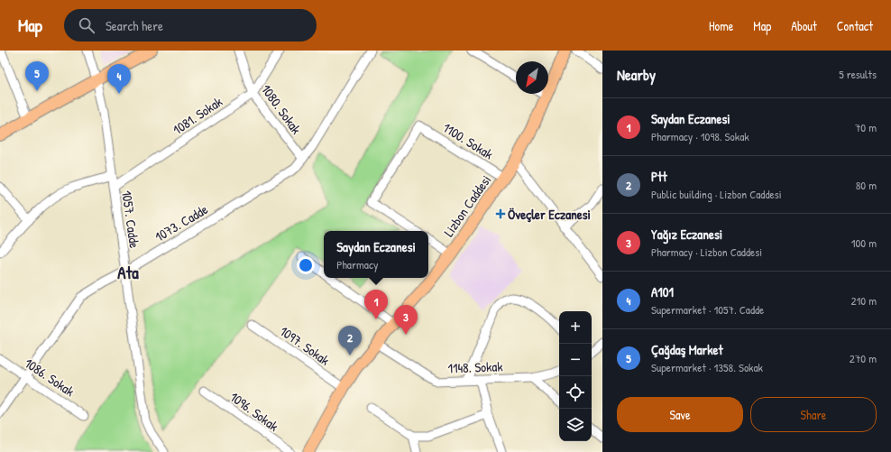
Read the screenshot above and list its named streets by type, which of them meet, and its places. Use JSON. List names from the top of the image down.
{
  "streets": {
    "main road": ["Lizbon Caddesi"],
    "street": [
      "1080. Sokak",
      "1081. Sokak",
      "1100. Sokak",
      "1057. Cadde",
      "1073. Cadde",
      "1097. Sokak",
      "1148. Sokak",
      "1086. Sokak",
      "1096. Sokak"
    ]
  },
  "crossings": [
    ["1080. Sokak", "1081. Sokak"],
    ["1080. Sokak", "1073. Cadde"],
    ["1081. Sokak", "1057. Cadde"],
    ["1100. Sokak", "Lizbon Caddesi"],
    ["Lizbon Caddesi", "1097. Sokak"],
    ["Lizbon Caddesi", "1148. Sokak"],
    ["1057. Cadde", "1073. Cadde"],
    ["1073. Cadde", "1086. Sokak"]
  ],
  "districts": ["Ata"],
  "places": {
    "health": ["Öveçler Eczanesi"]
  },
  "north": "bottom left",
  "page": {
    "header": "Map",
    "search": "Search here",
    "nav": [
      "Home",
      "Map",
      "About",
      "Contact"
    ],
    "heading": ["Nearby", "5 results"],
    "pins": [
      "5",
      "4",
      "1",
      "3",
      "2"
    ],
    "list": [
      {
        "mark": "1",
        "name": "Saydan Eczanesi",
        "note": "Pharmacy · 1098. Sokak",
        "value": "70 m"
      },
      {
        "mark": "2",
        "name": "Ptt",
        "note": "Public building · Lizbon Caddesi",
        "value": "80 m"
      },
      {
        "mark": "3",
        "name": "Yağız Eczanesi",
        "note": "Pharmacy · Lizbon Caddesi",
        "value": "100 m"
      },
      {
        "mark": "4",
        "name": "A101",
        "note": "Supermarket · 1057. Cadde",
        "value": "210 m"
      },
      {
        "mark": "5",
        "name": "Çağdaş Market",
        "note": "Supermarket · 1358. Sokak",
        "value": "270 m"
      }
    ],
    "popup": ["Saydan Eczanesi", "Pharmacy"],
    "map_buttons": ["+", "−"],
    "buttons": ["Save", "Share"]
  }
}
